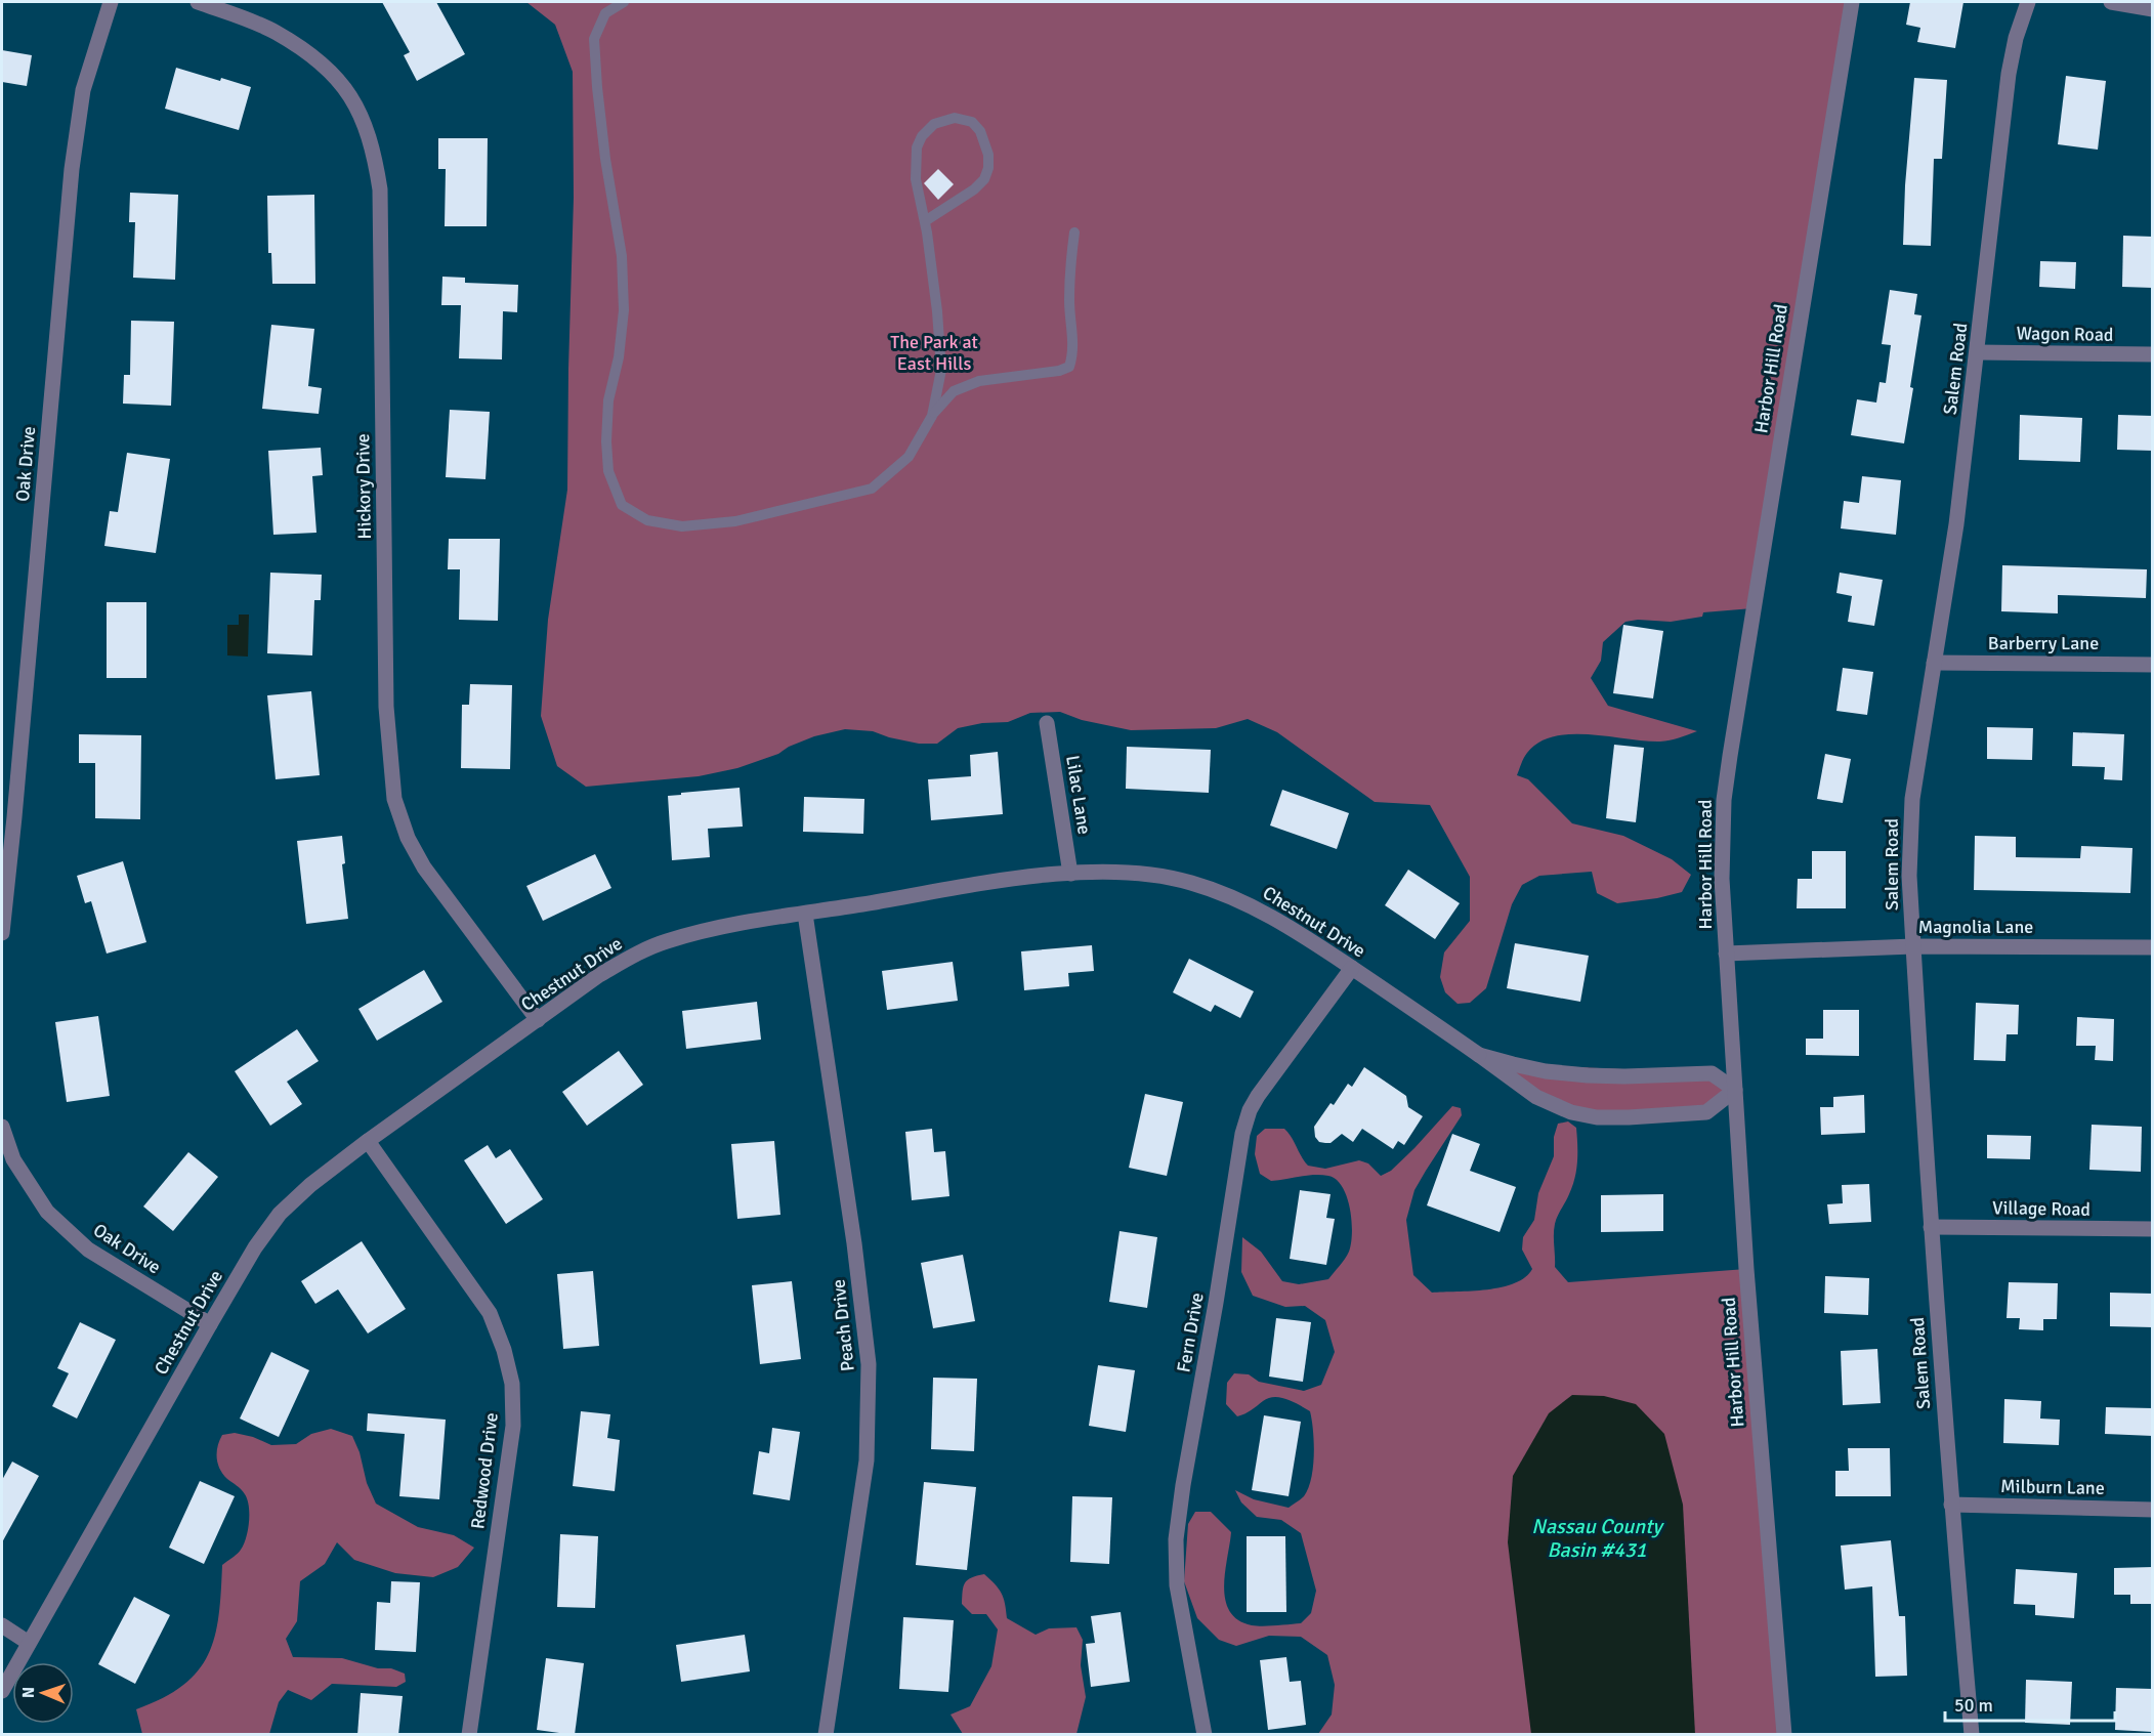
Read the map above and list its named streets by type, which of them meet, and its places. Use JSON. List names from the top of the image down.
{
  "streets": {
    "street": [
      "Wagon Road",
      "Harbor Hill Road",
      "Salem Road",
      "Oak Drive",
      "Hickory Drive",
      "Barberry Lane",
      "Lilac Lane",
      "Chestnut Drive",
      "Magnolia Lane",
      "Village Road",
      "Peach Drive",
      "Fern Drive",
      "Redwood Drive",
      "Milburn Lane"
    ]
  },
  "crossings": [
    ["Wagon Road", "Salem Road"],
    ["Harbor Hill Road", "Chestnut Drive"],
    ["Harbor Hill Road", "Magnolia Lane"],
    ["Salem Road", "Barberry Lane"],
    ["Salem Road", "Magnolia Lane"],
    ["Salem Road", "Village Road"],
    ["Salem Road", "Milburn Lane"],
    ["Oak Drive", "Chestnut Drive"],
    ["Hickory Drive", "Chestnut Drive"],
    ["Lilac Lane", "Chestnut Drive"],
    ["Chestnut Drive", "Peach Drive"],
    ["Chestnut Drive", "Fern Drive"],
    ["Chestnut Drive", "Redwood Drive"]
  ],
  "water": ["Nassau County Basin #431"],
  "parks": ["The Park at East Hills"],
  "scale_bar": "50 m",
  "north": "left"
}
